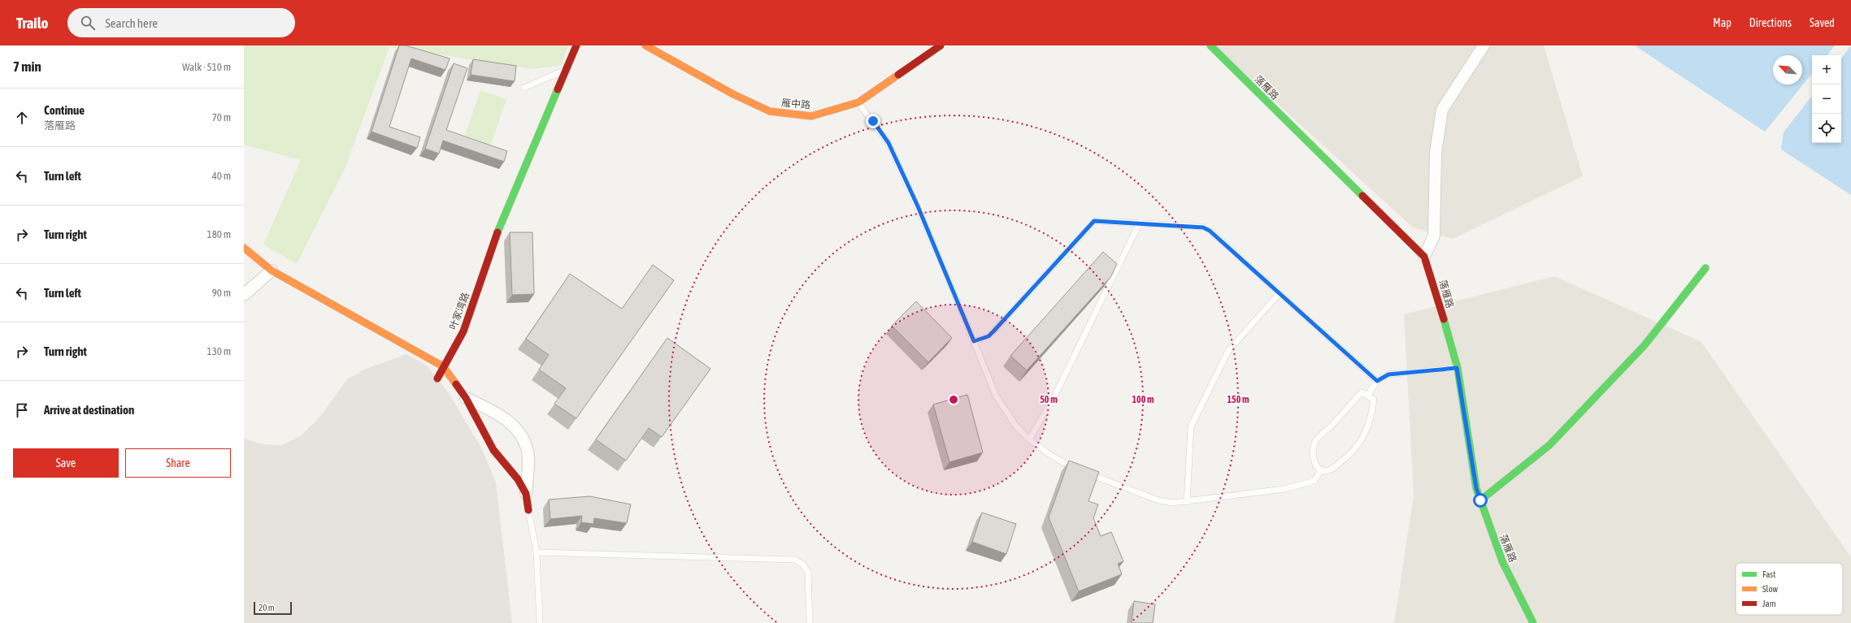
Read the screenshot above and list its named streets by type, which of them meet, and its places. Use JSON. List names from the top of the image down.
{
  "streets": {
    "street": ["落雁路", "雁中路", "叶家湾路"]
  },
  "legend": ["Fast", "Slow", "Jam"],
  "scale_bar": "20 m",
  "north": "top left",
  "page": {
    "header": "Trailo",
    "search": "Search here",
    "nav": ["Map", "Directions", "Saved"],
    "heading": ["7 min", "Walk · 510 m"],
    "map_buttons": ["+", "−"],
    "list": [
      ["Continue", "落雁路", "70 m"],
      ["Turn left", "40 m"],
      ["Turn right", "180 m"],
      ["Turn left", "90 m"],
      ["Turn right", "130 m"],
      "Arrive at destination"
    ],
    "buttons": ["Save", "Share"],
    "scale": "20 m"
  },
  "rings": ["50 m", "100 m", "150 m"]
}
